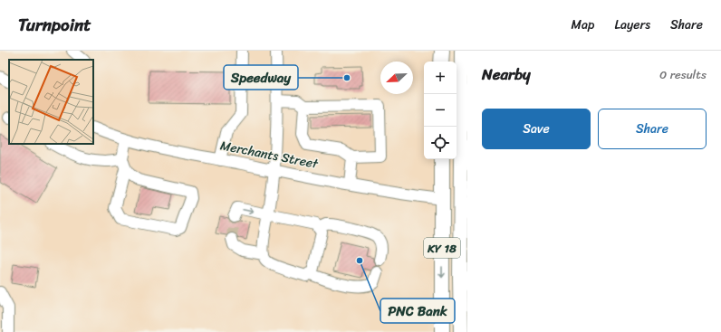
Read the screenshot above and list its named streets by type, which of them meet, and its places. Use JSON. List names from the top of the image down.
{
  "streets": {
    "main road": ["KY 18"],
    "street": ["Merchants Street"]
  },
  "crossings": [
    ["Merchants Street", "KY 18"]
  ],
  "places": ["Speedway", "PNC Bank"],
  "north": "bottom left",
  "page": {
    "header": "Turnpoint",
    "nav": ["Map", "Layers", "Share"],
    "heading": ["Nearby", "0 results"],
    "map_buttons": ["+", "−"],
    "buttons": ["Save", "Share"]
  }
}
